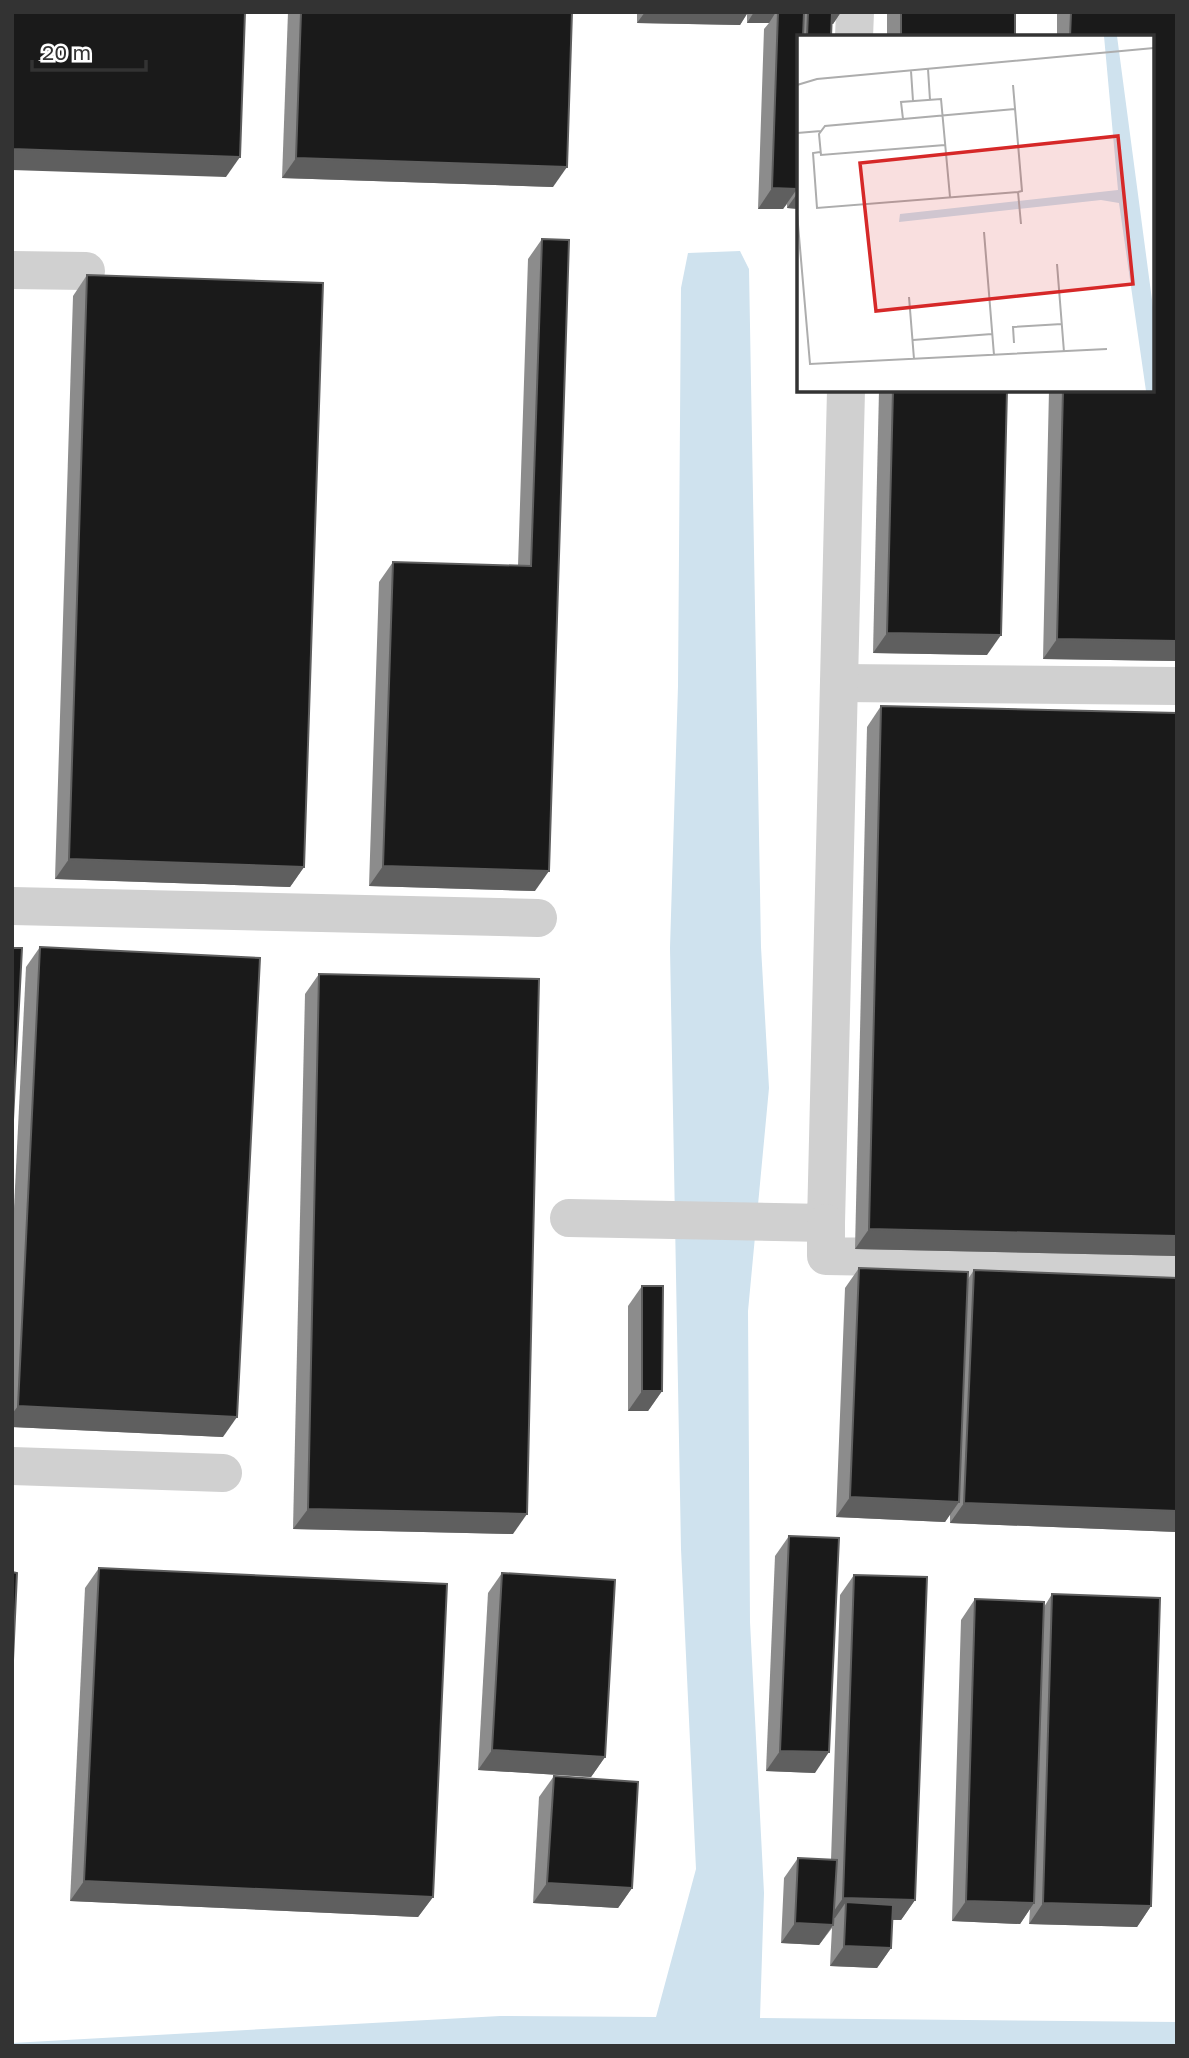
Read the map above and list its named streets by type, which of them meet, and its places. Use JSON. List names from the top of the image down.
{
  "scale_bar": "20 m"
}
